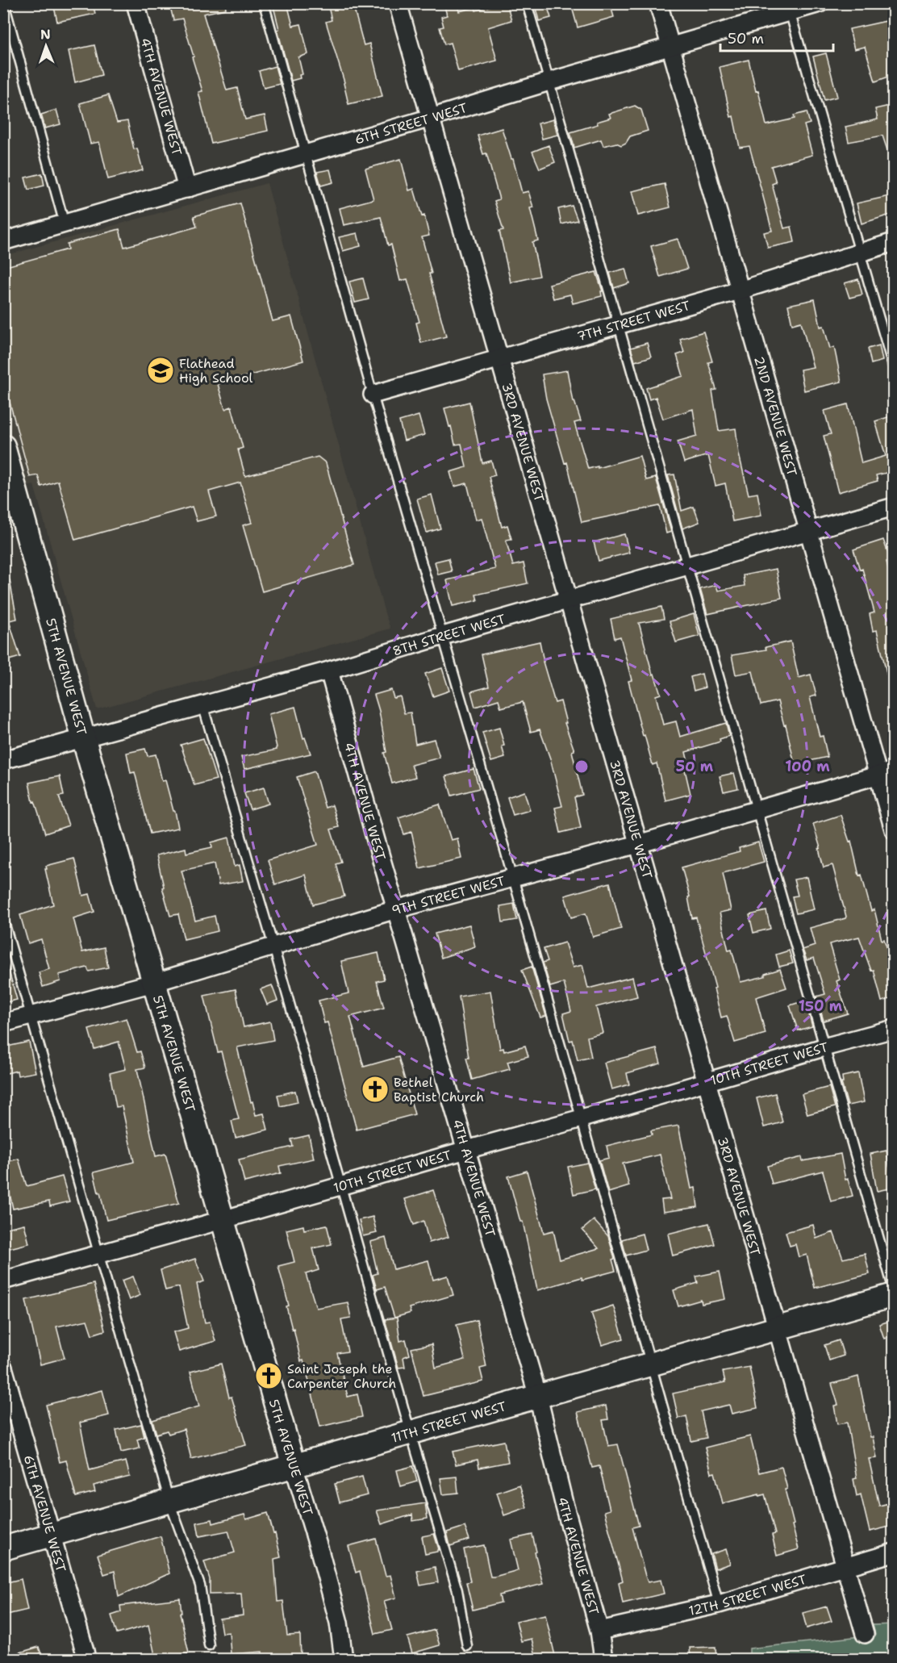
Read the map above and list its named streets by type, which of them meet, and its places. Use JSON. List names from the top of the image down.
{
  "streets": {
    "street": [
      "4TH AVENUE WEST",
      "6TH STREET WEST",
      "7TH STREET WEST",
      "2ND AVENUE WEST",
      "3RD AVENUE WEST",
      "8TH STREET WEST",
      "5TH AVENUE WEST",
      "9TH STREET WEST",
      "10TH STREET WEST",
      "11TH STREET WEST",
      "6TH AVENUE WEST",
      "12TH STREET WEST"
    ]
  },
  "crossings": [
    ["4TH AVENUE WEST", "6TH STREET WEST"],
    ["4TH AVENUE WEST", "8TH STREET WEST"],
    ["4TH AVENUE WEST", "9TH STREET WEST"],
    ["4TH AVENUE WEST", "10TH STREET WEST"],
    ["4TH AVENUE WEST", "11TH STREET WEST"],
    ["4TH AVENUE WEST", "12TH STREET WEST"],
    ["6TH STREET WEST", "2ND AVENUE WEST"],
    ["6TH STREET WEST", "3RD AVENUE WEST"],
    ["7TH STREET WEST", "2ND AVENUE WEST"],
    ["7TH STREET WEST", "3RD AVENUE WEST"],
    ["2ND AVENUE WEST", "8TH STREET WEST"],
    ["2ND AVENUE WEST", "9TH STREET WEST"],
    ["3RD AVENUE WEST", "8TH STREET WEST"],
    ["3RD AVENUE WEST", "9TH STREET WEST"],
    ["3RD AVENUE WEST", "10TH STREET WEST"],
    ["3RD AVENUE WEST", "11TH STREET WEST"],
    ["3RD AVENUE WEST", "12TH STREET WEST"],
    ["8TH STREET WEST", "5TH AVENUE WEST"],
    ["5TH AVENUE WEST", "9TH STREET WEST"],
    ["5TH AVENUE WEST", "10TH STREET WEST"],
    ["5TH AVENUE WEST", "11TH STREET WEST"],
    ["11TH STREET WEST", "6TH AVENUE WEST"]
  ],
  "places": {
    "school or university": ["Flathead High School"],
    "church": ["Bethel Baptist Church", "Saint Joseph the Carpenter Church"]
  },
  "scale_bar": "50 m",
  "north": "top",
  "rings": ["50 m", "100 m", "150 m"]
}
